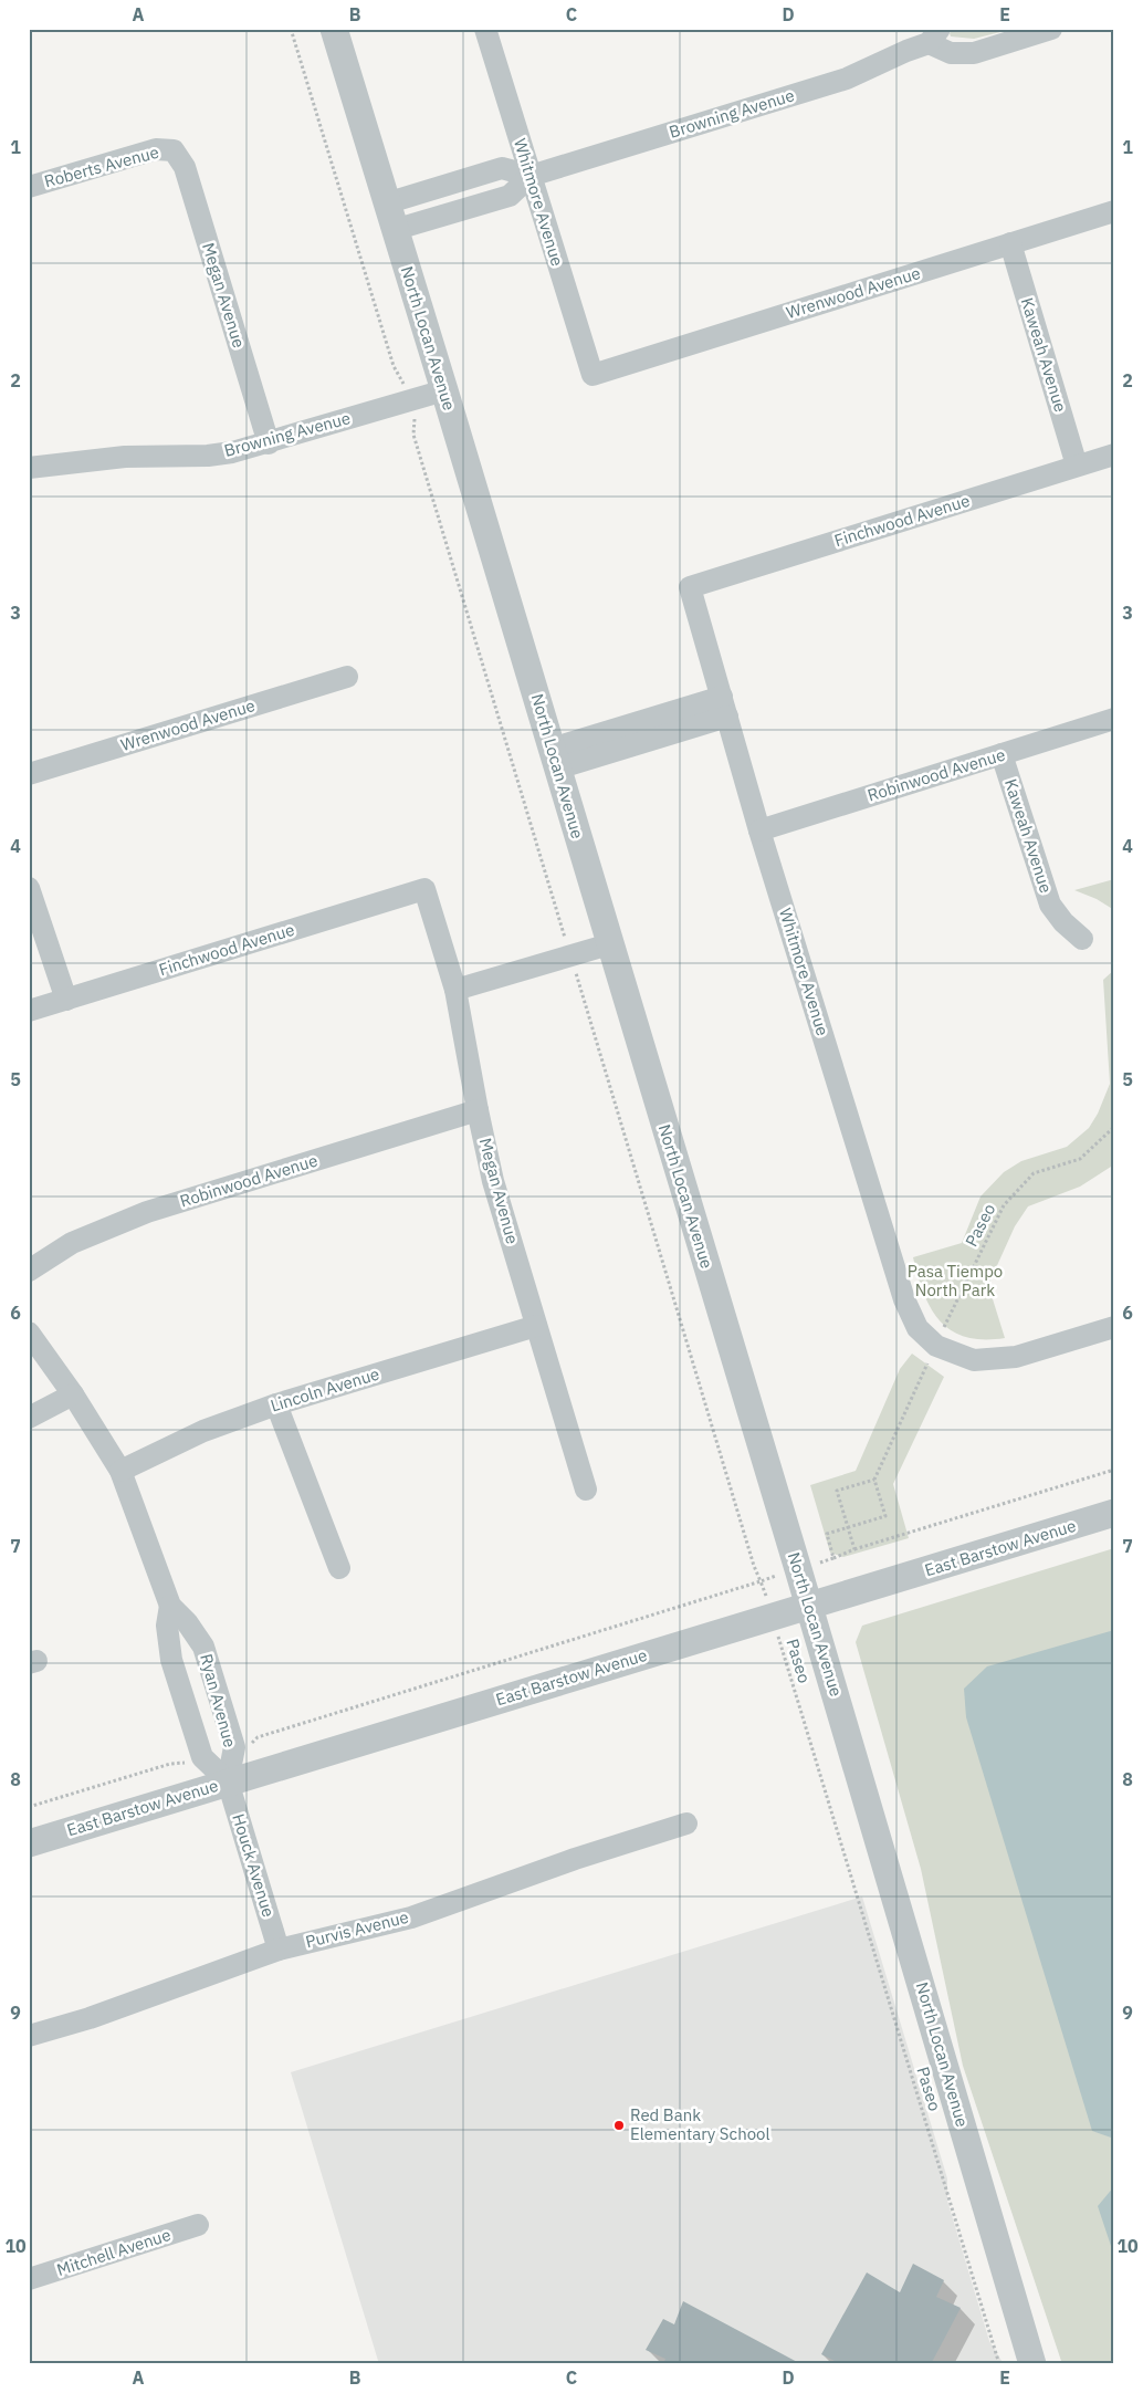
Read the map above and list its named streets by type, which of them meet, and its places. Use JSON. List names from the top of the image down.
{
  "streets": {
    "street": [
      "Browning Avenue",
      "Roberts Avenue",
      "Whitmore Avenue",
      "Wrenwood Avenue",
      "Megan Avenue",
      "North Locan Avenue",
      "Kaweah Avenue",
      "Finchwood Avenue",
      "Robinwood Avenue",
      "Lincoln Avenue",
      "East Barstow Avenue",
      "Ryan Avenue",
      "Houck Avenue",
      "Purvis Avenue",
      "Mitchell Avenue"
    ],
    "path": ["Paseo"]
  },
  "crossings": [
    ["Browning Avenue", "Whitmore Avenue"],
    ["Browning Avenue", "Megan Avenue"],
    ["Browning Avenue", "North Locan Avenue"],
    ["Roberts Avenue", "Megan Avenue"],
    ["Whitmore Avenue", "Wrenwood Avenue"],
    ["Whitmore Avenue", "Finchwood Avenue"],
    ["Whitmore Avenue", "Robinwood Avenue"],
    ["Whitmore Avenue", "Paseo"],
    ["Wrenwood Avenue", "Kaweah Avenue"],
    ["Megan Avenue", "Finchwood Avenue"],
    ["Megan Avenue", "Robinwood Avenue"],
    ["Megan Avenue", "Lincoln Avenue"],
    ["North Locan Avenue", "East Barstow Avenue"],
    ["Kaweah Avenue", "Finchwood Avenue"],
    ["Kaweah Avenue", "Robinwood Avenue"],
    ["Paseo", "East Barstow Avenue"],
    ["Lincoln Avenue", "Ryan Avenue"],
    ["East Barstow Avenue", "Ryan Avenue"],
    ["East Barstow Avenue", "Houck Avenue"],
    ["Ryan Avenue", "Houck Avenue"],
    ["Houck Avenue", "Purvis Avenue"]
  ],
  "parks": ["Pasa Tiempo North Park"],
  "places": ["Red Bank Elementary School"],
  "grid": {
    "columns": [
      "A",
      "B",
      "C",
      "D",
      "E"
    ],
    "rows": [
      "1",
      "2",
      "3",
      "4",
      "5",
      "6",
      "7",
      "8",
      "9",
      "10"
    ]
  }
}
